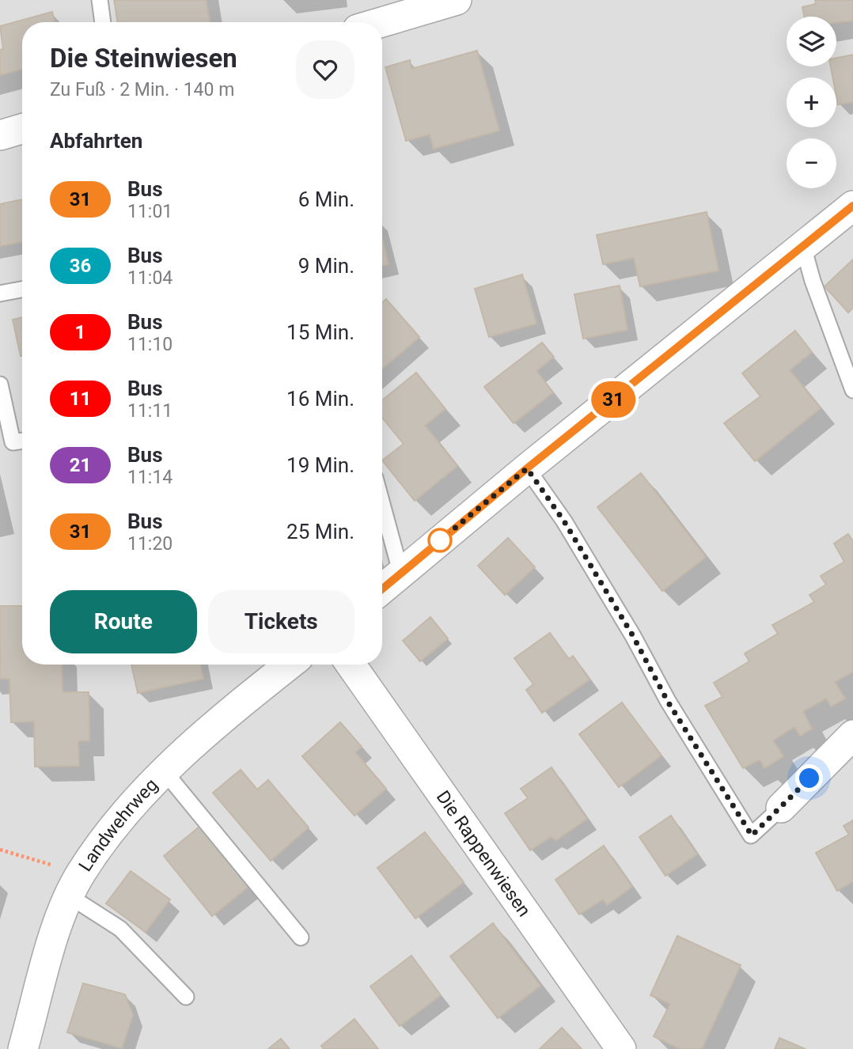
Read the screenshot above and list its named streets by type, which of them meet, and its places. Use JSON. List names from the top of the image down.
{
  "streets": {
    "street": ["Landwehrweg", "Die Rappenwiesen"]
  },
  "lines": ["bus line 31"],
  "page": {
    "on_map": "31",
    "map_buttons": ["+", "−"],
    "heading": [
      ["Die Steinwiesen", "Zu Fuß · 2 Min. · 140 m"],
      "Abfahrten"
    ],
    "list": [
      {
        "mark": "31",
        "name": "Bus",
        "note": "11:01",
        "value": "6 Min."
      },
      {
        "mark": "36",
        "name": "Bus",
        "note": "11:04",
        "value": "9 Min."
      },
      {
        "mark": "1",
        "name": "Bus",
        "note": "11:10",
        "value": "15 Min."
      },
      {
        "mark": "11",
        "name": "Bus",
        "note": "11:11",
        "value": "16 Min."
      },
      {
        "mark": "21",
        "name": "Bus",
        "note": "11:14",
        "value": "19 Min."
      },
      {
        "mark": "31",
        "name": "Bus",
        "note": "11:20",
        "value": "25 Min."
      }
    ],
    "buttons": ["Route", "Tickets"]
  }
}
